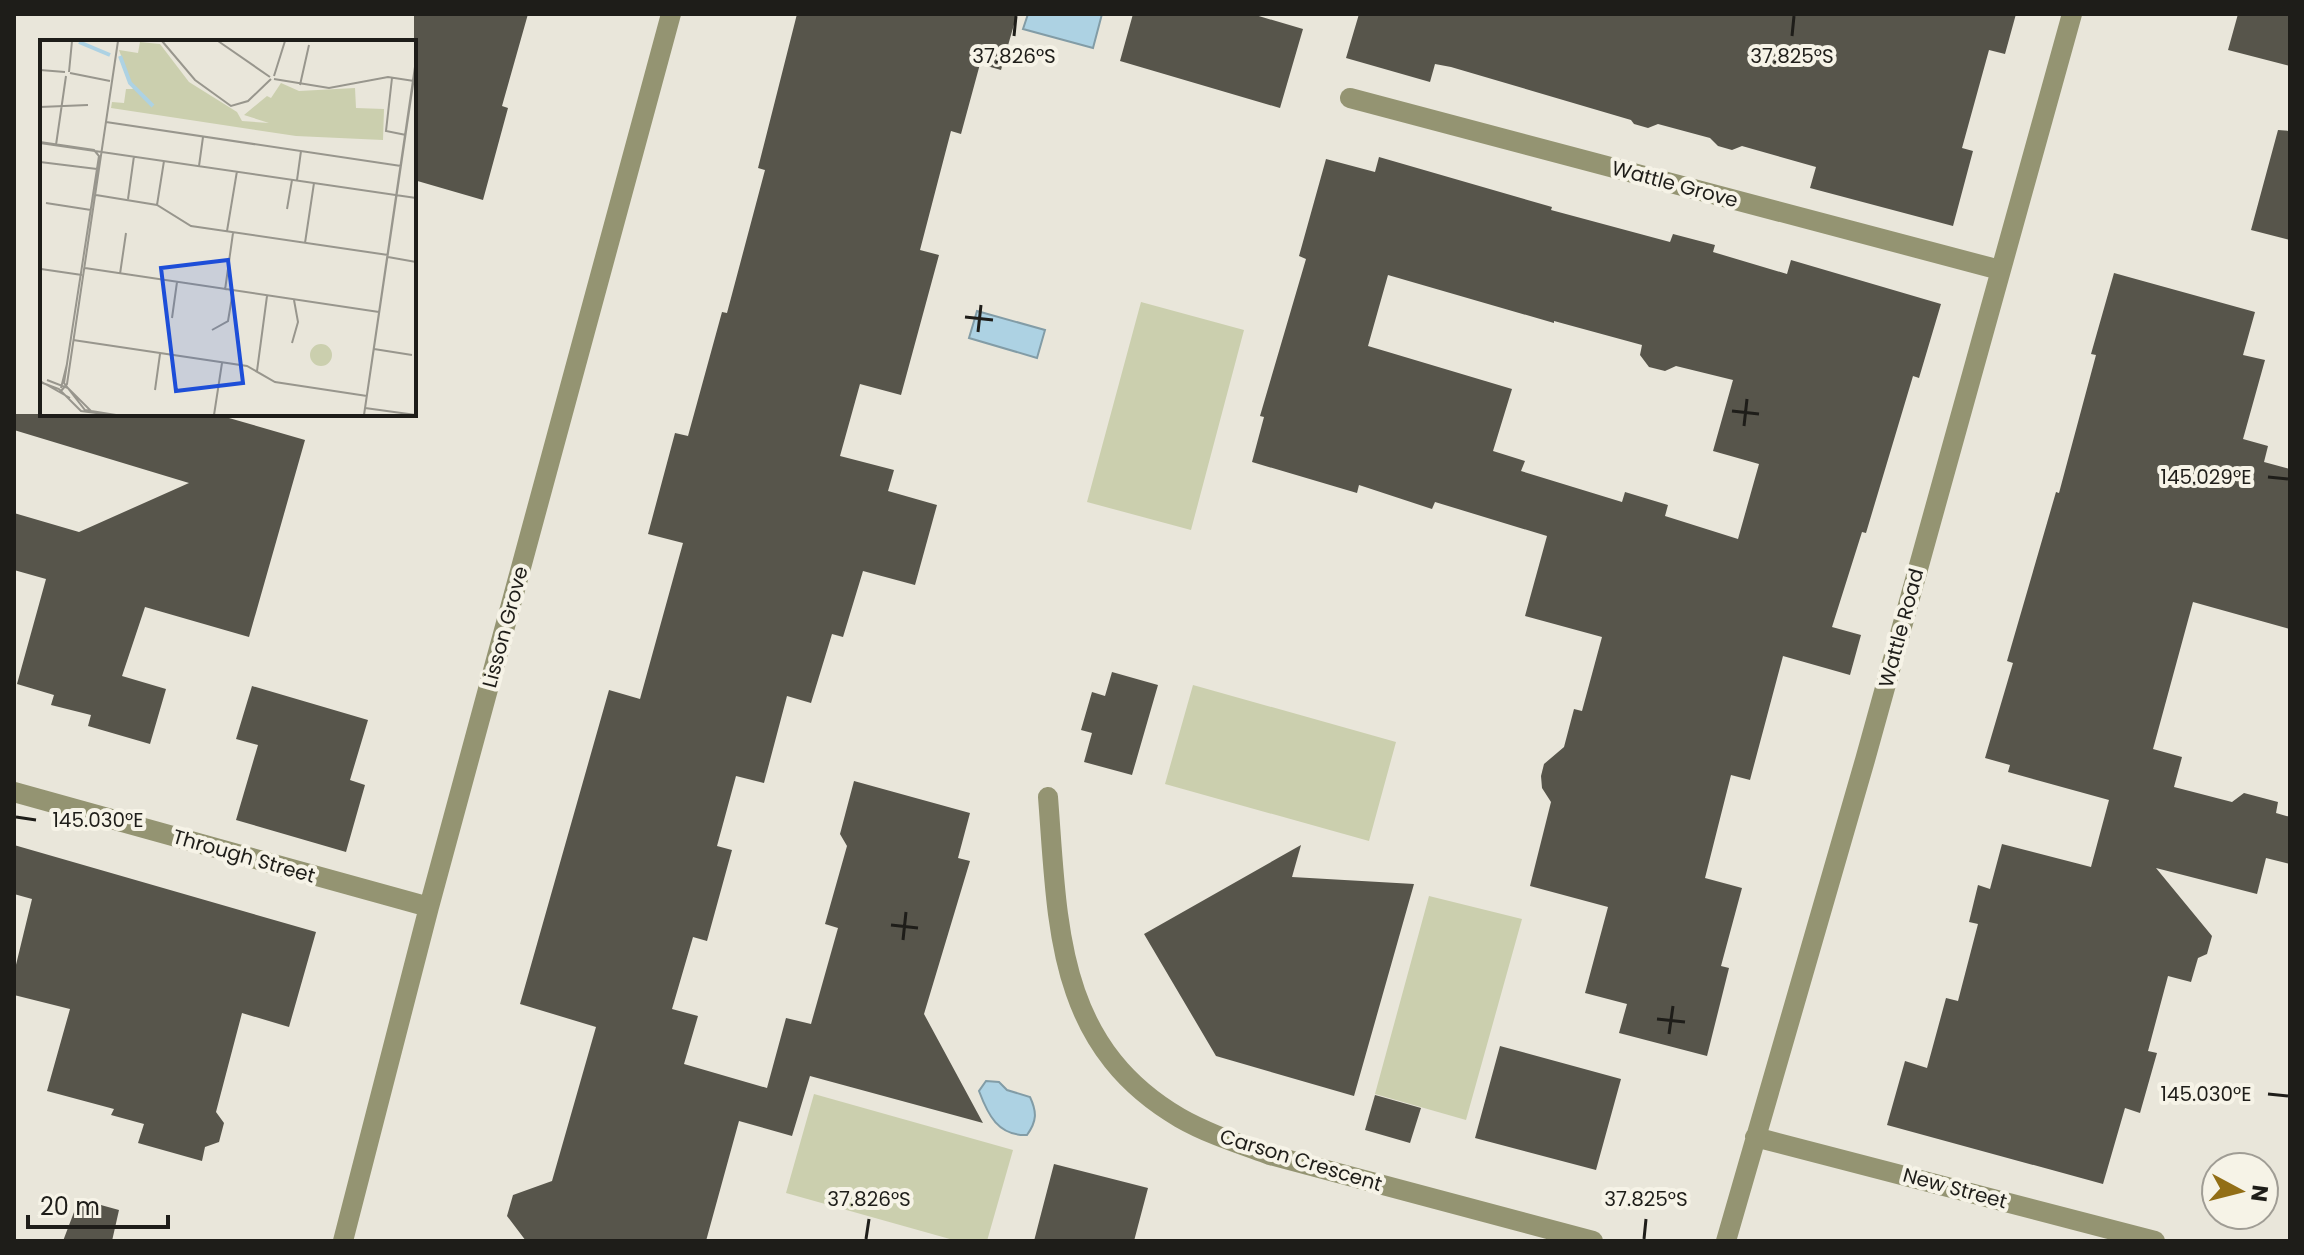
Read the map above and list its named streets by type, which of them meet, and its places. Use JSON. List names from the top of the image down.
{
  "streets": {
    "street": [
      "Wattle Grove",
      "Lisson Grove",
      "Wattle Road",
      "Through Street",
      "Carson Crescent",
      "New Street"
    ]
  },
  "crossings": [
    ["Wattle Grove", "Wattle Road"],
    ["Lisson Grove", "Through Street"],
    ["Wattle Road", "New Street"]
  ],
  "scale_bar": "20 m",
  "north": "right",
  "coordinates": [
    "37.826°S",
    "37.825°S",
    "145.029°E",
    "145.030°E"
  ]
}
